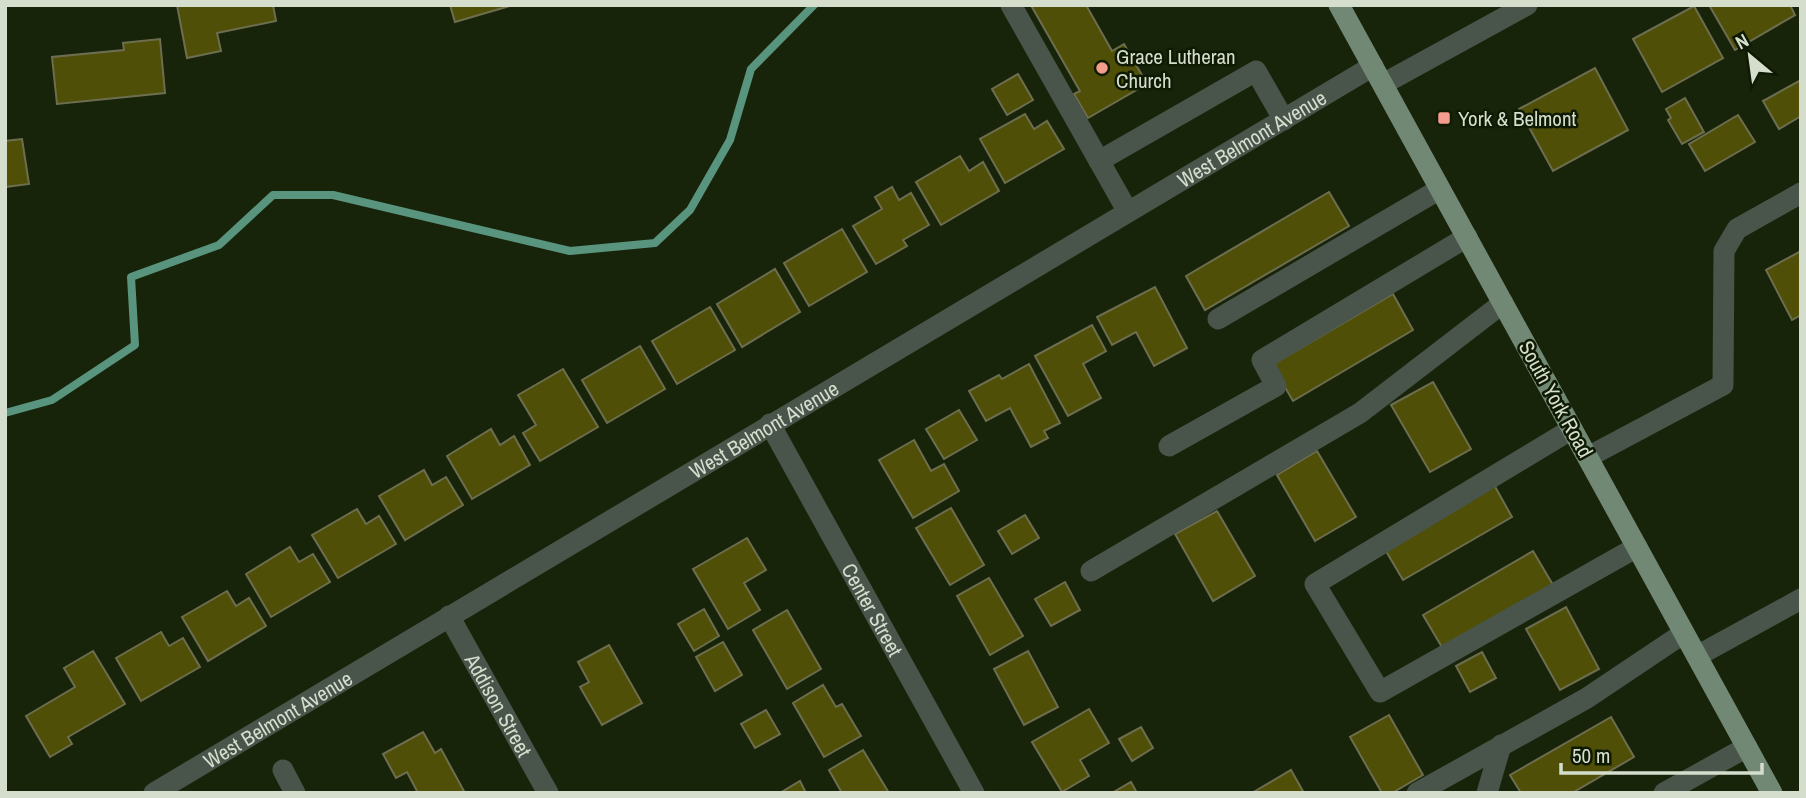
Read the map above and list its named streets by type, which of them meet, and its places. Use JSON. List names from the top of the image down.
{
  "streets": {
    "main road": ["South York Road"],
    "street": ["West Belmont Avenue", "Center Street", "Addison Street"]
  },
  "crossings": [
    ["West Belmont Avenue", "South York Road"],
    ["West Belmont Avenue", "Center Street"],
    ["West Belmont Avenue", "Addison Street"]
  ],
  "places": {
    "other": ["Grace Lutheran Church"],
    "transit": ["York & Belmont"]
  },
  "scale_bar": "50 m",
  "north": "top left"
}
